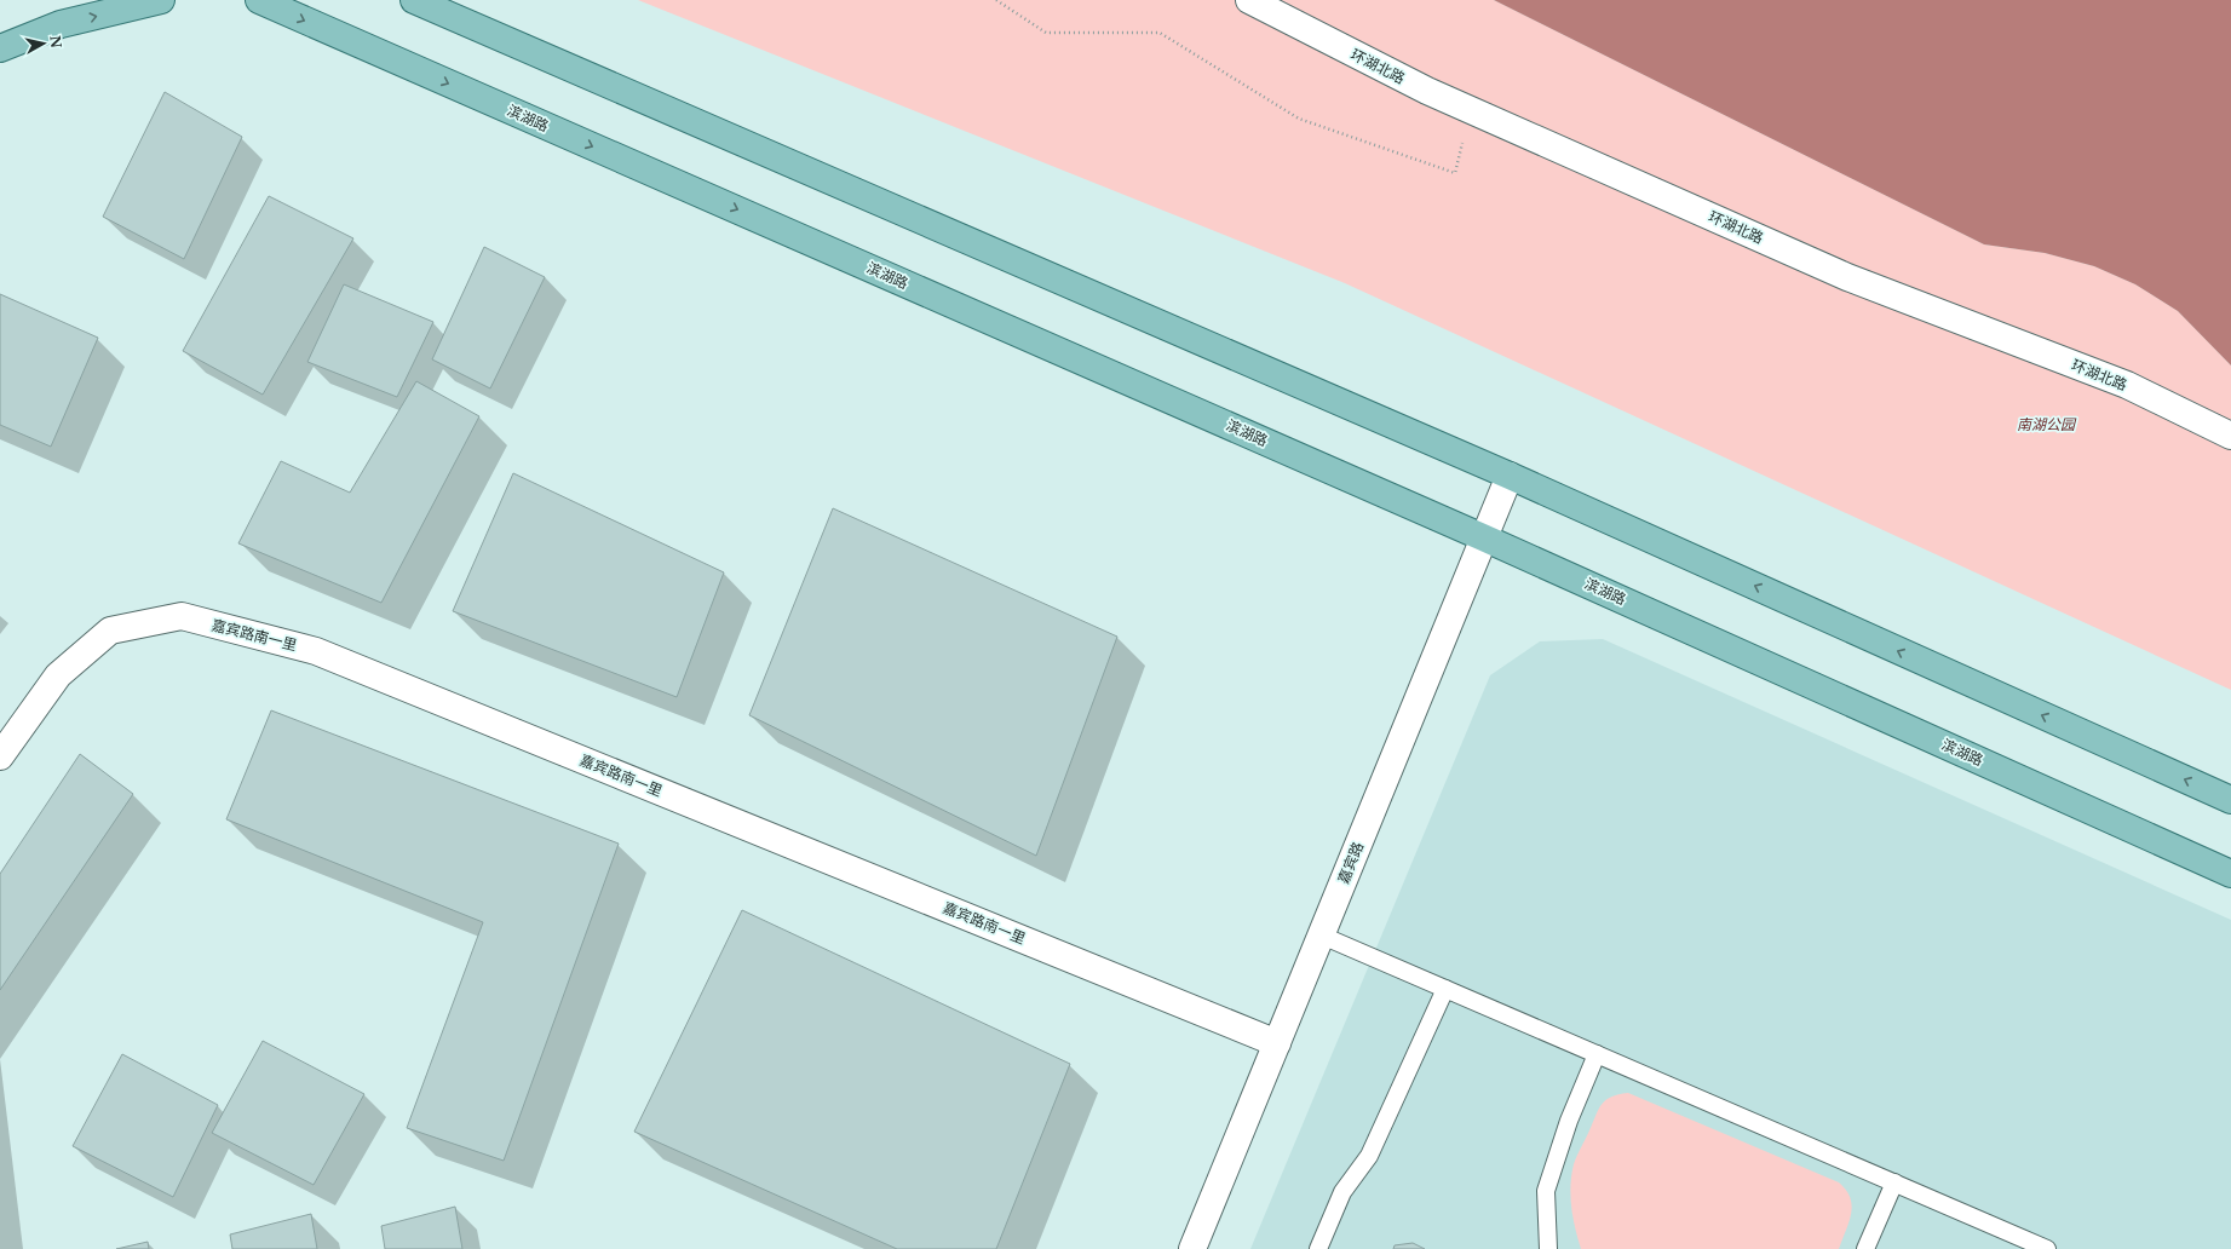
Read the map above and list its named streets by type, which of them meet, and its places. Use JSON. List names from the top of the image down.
{
  "streets": {
    "main road": ["滨湖路"],
    "street": ["环湖北路", "嘉宾路南一里", "嘉宾路"]
  },
  "crossings": [
    ["滨湖路", "嘉宾路"],
    ["嘉宾路南一里", "嘉宾路"]
  ],
  "parks": ["南湖公园"],
  "north": "right"
}
